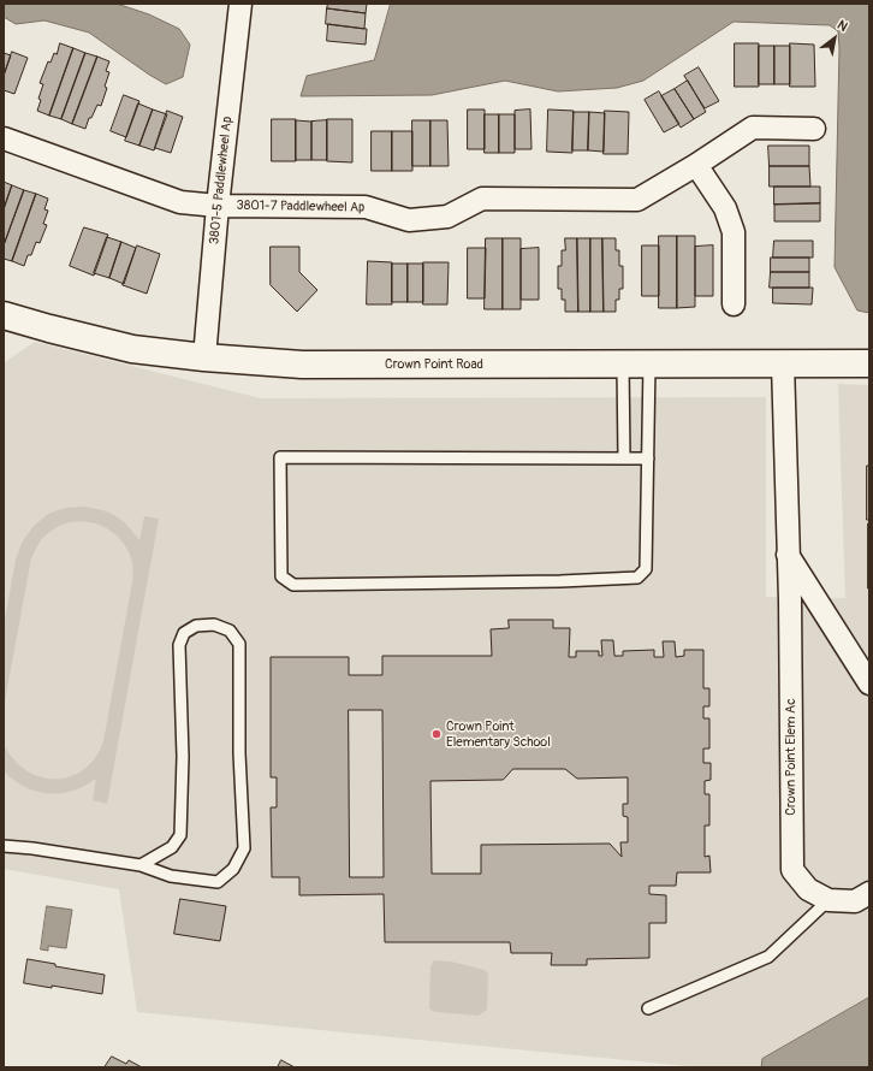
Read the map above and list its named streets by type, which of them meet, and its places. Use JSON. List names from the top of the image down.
{
  "streets": {
    "street": [
      "3801-5 Paddlewheel Ap",
      "3801-7 Paddlewheel Ap",
      "Crown Point Road",
      "Crown Point Elem Ac"
    ]
  },
  "crossings": [
    ["3801-5 Paddlewheel Ap", "3801-7 Paddlewheel Ap"],
    ["3801-5 Paddlewheel Ap", "Crown Point Road"],
    ["Crown Point Road", "Crown Point Elem Ac"]
  ],
  "places": ["Crown Point Elementary School"],
  "north": "top right"
}
